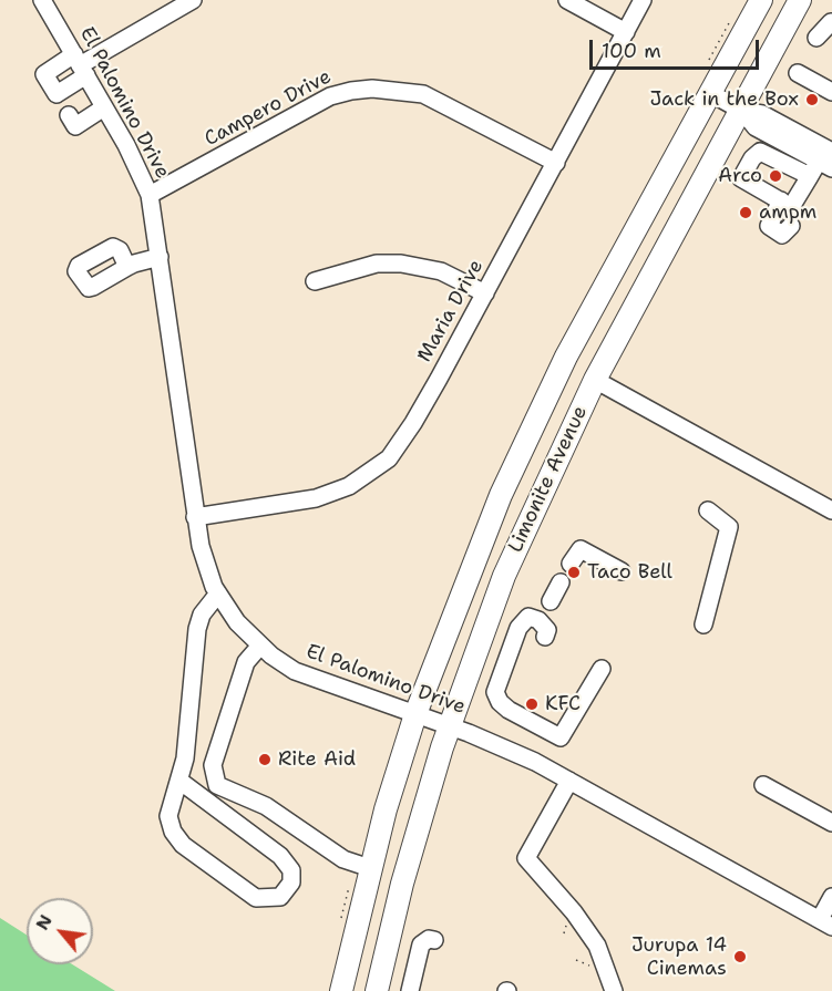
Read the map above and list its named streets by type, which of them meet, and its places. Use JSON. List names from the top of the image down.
{
  "streets": {
    "main road": ["Limonite Avenue"],
    "street": ["El Palomino Drive", "Campero Drive", "Maria Drive"]
  },
  "crossings": [
    ["El Palomino Drive", "Campero Drive"],
    ["El Palomino Drive", "Maria Drive"],
    ["El Palomino Drive", "Limonite Avenue"],
    ["Campero Drive", "Maria Drive"]
  ],
  "places": [
    "Jack in the Box",
    "Arco",
    "ampm",
    "Taco Bell",
    "KFC",
    "Rite Aid",
    "Jurupa 14 Cinemas"
  ],
  "scale_bar": "100 m",
  "north": "top left"
}
